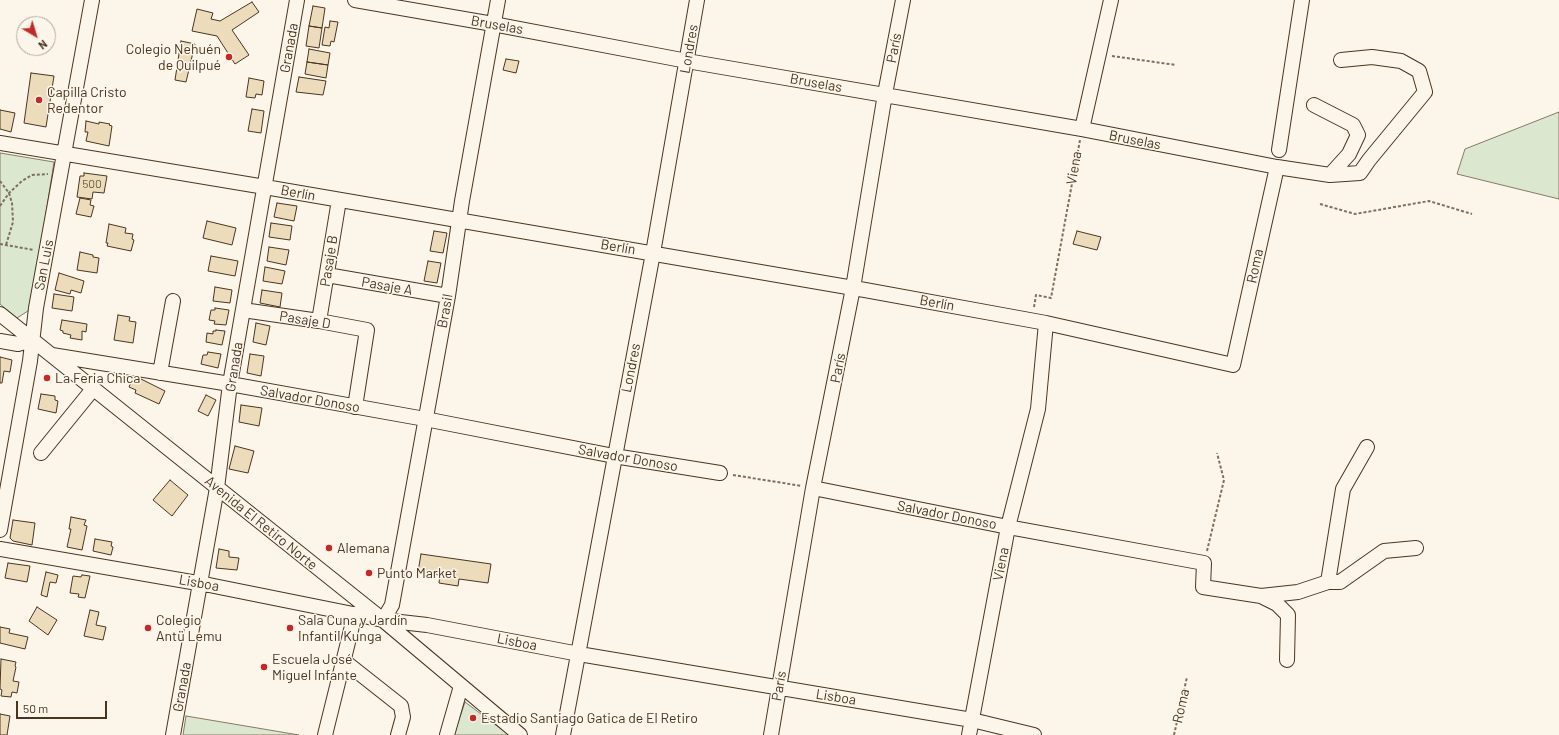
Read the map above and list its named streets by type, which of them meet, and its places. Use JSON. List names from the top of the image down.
{
  "streets": {
    "street": [
      "Bruselas",
      "Granada",
      "París",
      "Londres",
      "Viena",
      "Berlín",
      "Pasaje B",
      "San Luis",
      "Roma",
      "Pasaje A",
      "Brasil",
      "Pasaje D",
      "Salvador Donoso",
      "Avenida El Retiro Norte",
      "Lisboa"
    ]
  },
  "crossings": [
    ["Bruselas", "París"],
    ["Bruselas", "Londres"],
    ["Bruselas", "Viena"],
    ["Bruselas", "Roma"],
    ["Bruselas", "Brasil"],
    ["Granada", "Berlín"],
    ["Granada", "Pasaje D"],
    ["Granada", "Salvador Donoso"],
    ["Granada", "Avenida El Retiro Norte"],
    ["Granada", "Lisboa"],
    ["París", "Berlín"],
    ["París", "Salvador Donoso"],
    ["París", "Lisboa"],
    ["Londres", "Berlín"],
    ["Londres", "Salvador Donoso"],
    ["Londres", "Lisboa"],
    ["Viena", "Berlín"],
    ["Viena", "Salvador Donoso"],
    ["Viena", "Lisboa"],
    ["Berlín", "Pasaje B"],
    ["Berlín", "San Luis"],
    ["Berlín", "Roma"],
    ["Berlín", "Brasil"],
    ["Pasaje B", "Pasaje A"],
    ["Pasaje B", "Pasaje D"],
    ["San Luis", "Avenida El Retiro Norte"],
    ["Pasaje A", "Brasil"],
    ["Brasil", "Salvador Donoso"],
    ["Brasil", "Avenida El Retiro Norte"],
    ["Brasil", "Lisboa"],
    ["Pasaje D", "Salvador Donoso"],
    ["Salvador Donoso", "Avenida El Retiro Norte"],
    ["Avenida El Retiro Norte", "Lisboa"]
  ],
  "places": [
    "Colegio Nehuén de Quilpué",
    "Capilla Cristo Redentor",
    "La Feria Chica",
    "Alemana",
    "Punto Market",
    "Colegio Antü Lemu",
    "Sala Cuna y Jardín Infantil Kunga",
    "Escuela José Miguel Infante",
    "Estadio Santiago Gatica de El Retiro"
  ],
  "house_numbers": ["500"],
  "scale_bar": "50 m",
  "north": "bottom right"
}
